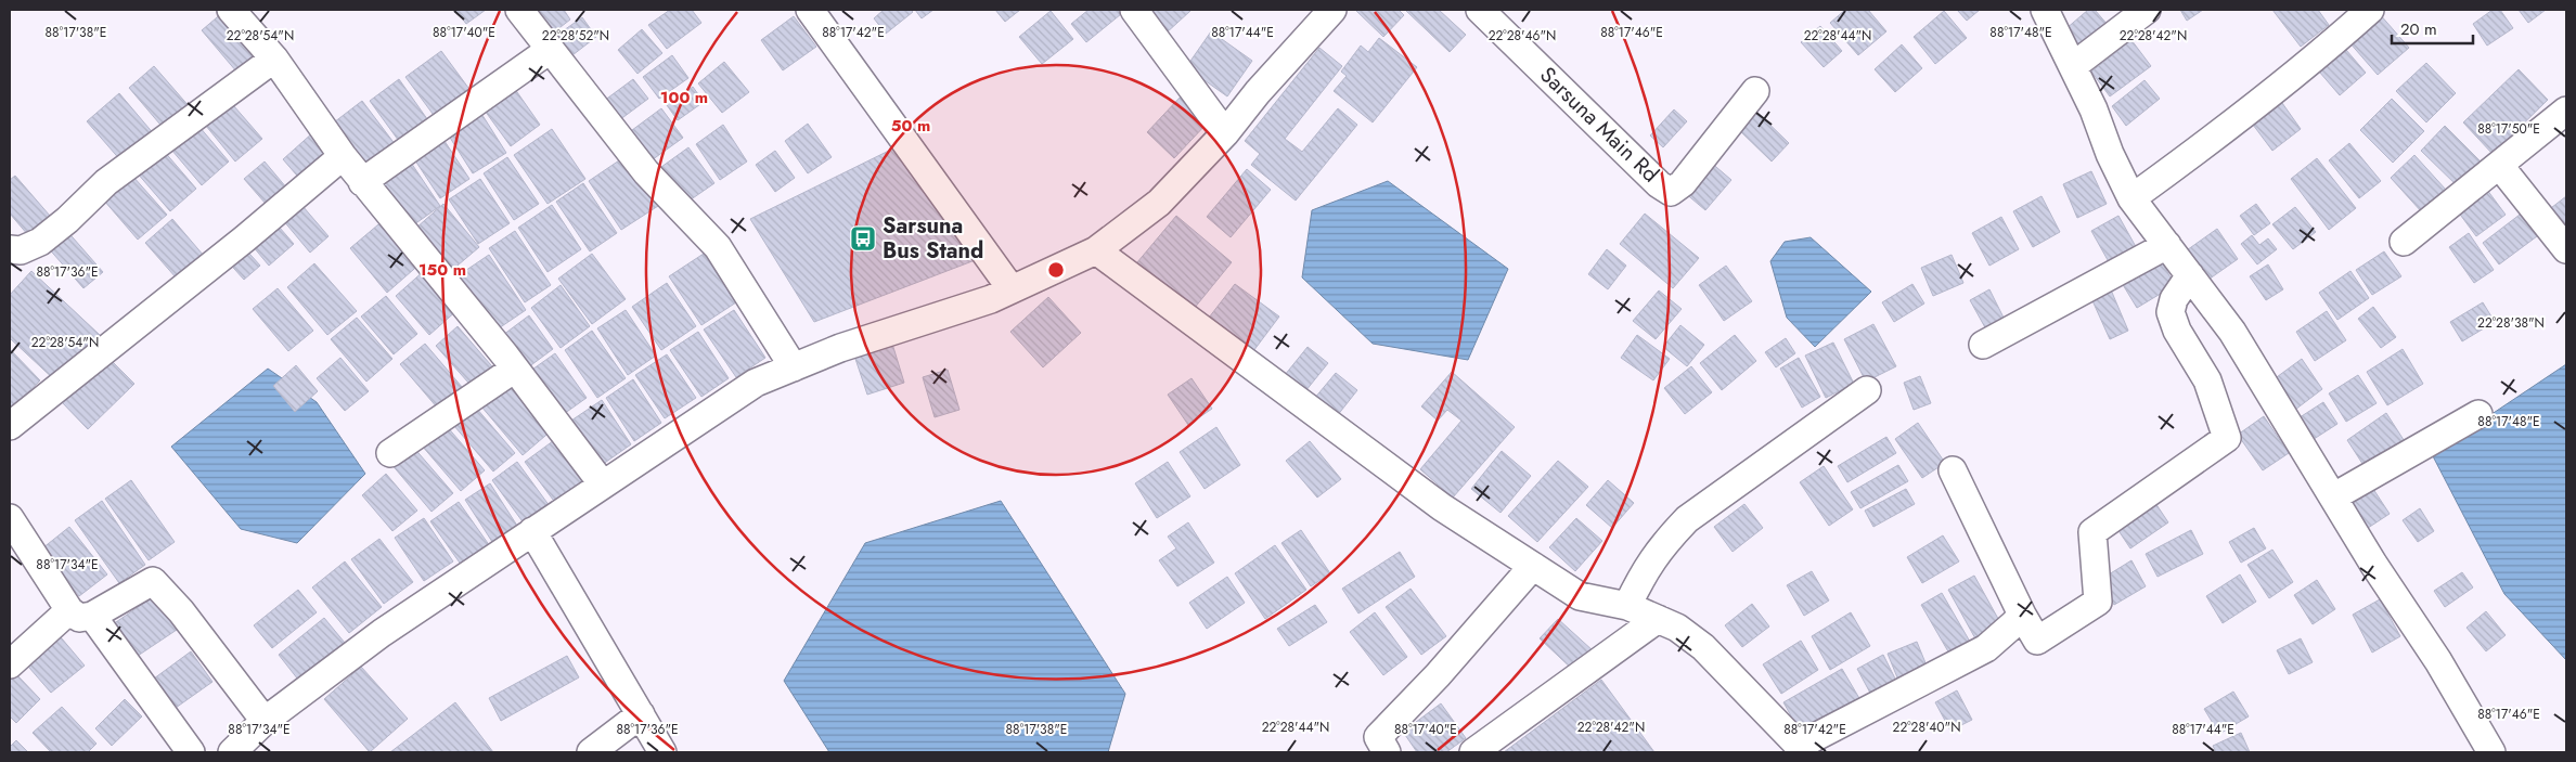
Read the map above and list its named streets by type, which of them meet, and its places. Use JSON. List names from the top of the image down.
{
  "streets": {
    "street": ["Sarsuna Main Rd"]
  },
  "places": {
    "bus stop": ["Sarsuna Bus Stand"]
  },
  "scale_bar": "20 m",
  "coordinates": [
    "88°17'38\"E",
    "88°17'40\"E",
    "88°17'42\"E",
    "88°17'44\"E",
    "88°17'46\"E",
    "88°17'48\"E",
    "22°28'54\"N",
    "22°28'52\"N",
    "22°28'46\"N",
    "22°28'44\"N",
    "22°28'42\"N",
    "88°17'50\"E",
    "88°17'36\"E",
    "22°28'38\"N",
    "88°17'34\"E",
    "22°28'40\"N"
  ],
  "rings": ["100 m", "50 m", "150 m"]
}
